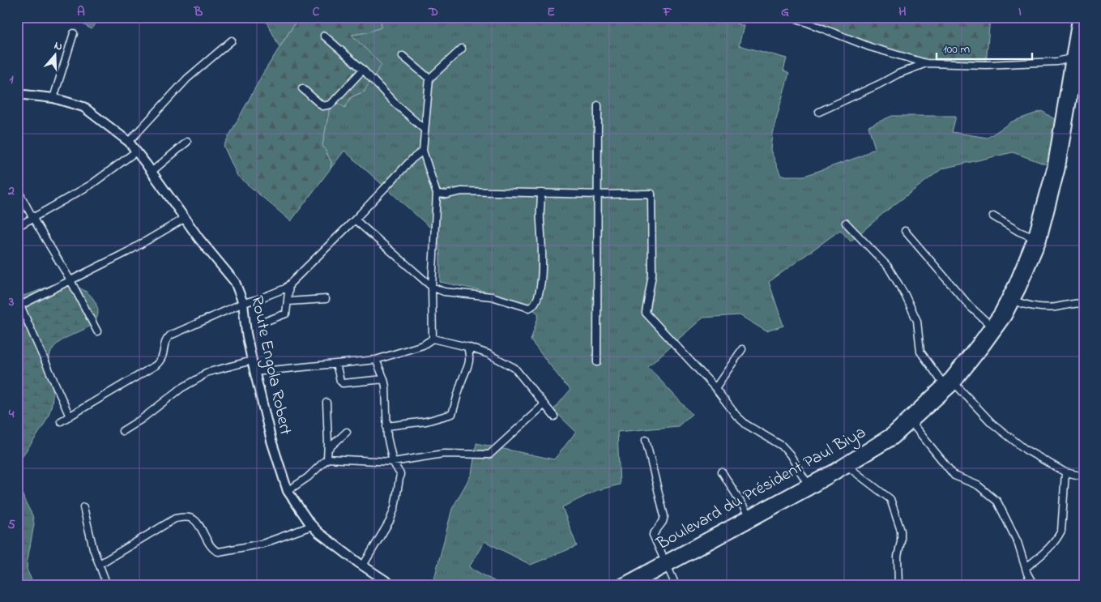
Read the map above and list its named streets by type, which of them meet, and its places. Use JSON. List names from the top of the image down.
{
  "streets": {
    "main road": ["Boulevard du Président Paul Biya"],
    "street": ["Route Engola Robert"]
  },
  "scale_bar": "100 m",
  "north": "top",
  "grid": {
    "columns": [
      "A",
      "B",
      "C",
      "D",
      "E",
      "F",
      "G",
      "H",
      "I"
    ],
    "rows": [
      "1",
      "2",
      "3",
      "4",
      "5"
    ]
  }
}
